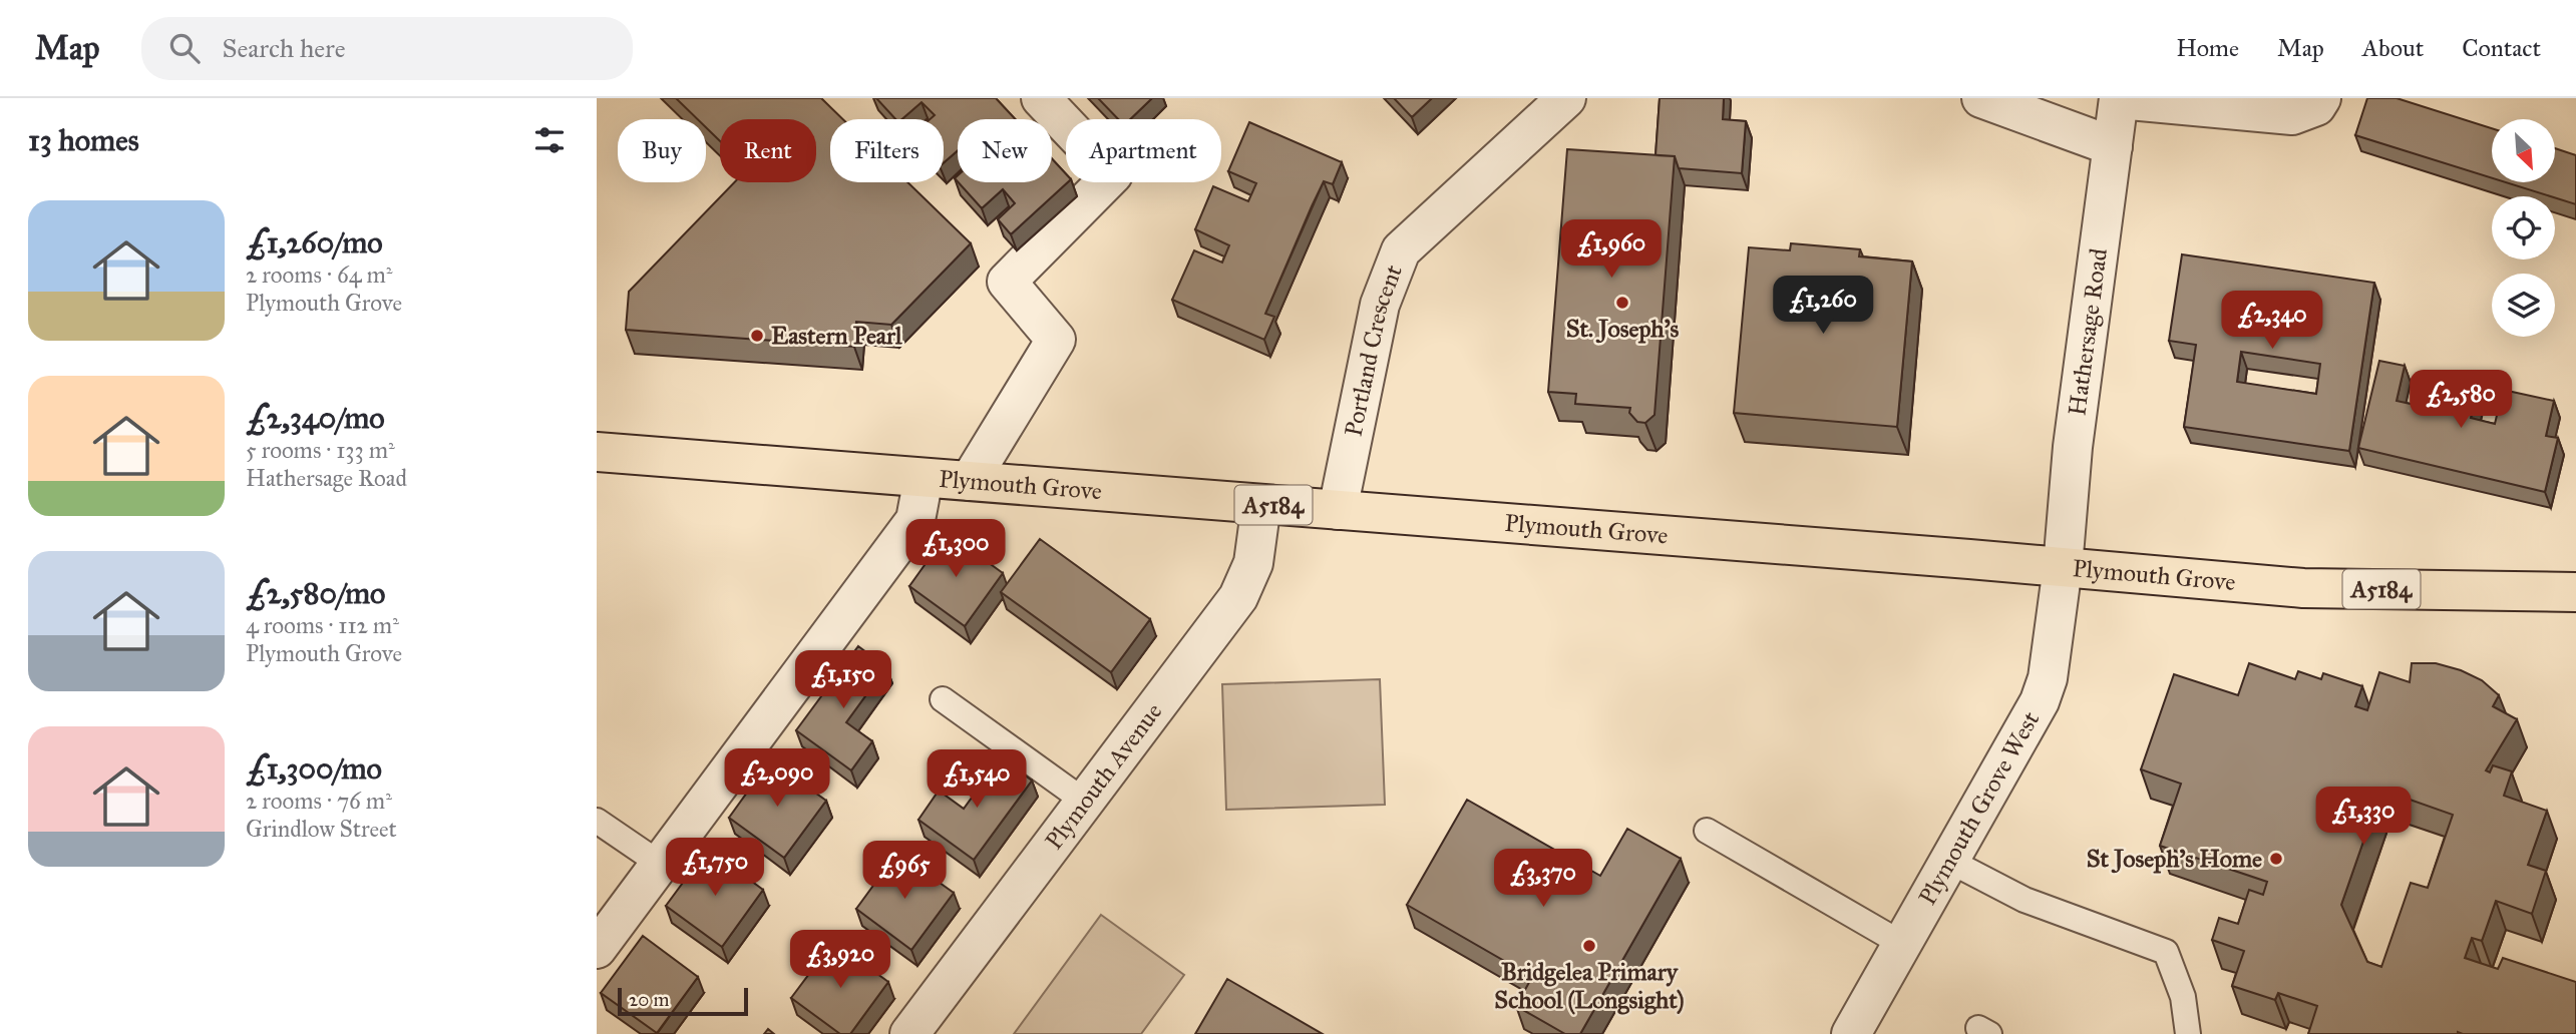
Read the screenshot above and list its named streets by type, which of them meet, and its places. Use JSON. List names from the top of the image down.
{
  "streets": {
    "main road": ["Plymouth Grove", "A5184"],
    "street": [
      "Hathersage Road",
      "Portland Crescent",
      "Plymouth Avenue",
      "Plymouth Grove West"
    ]
  },
  "crossings": [
    ["Hathersage Road", "Plymouth Grove"],
    ["Hathersage Road", "Plymouth Grove West"],
    ["Portland Crescent", "Plymouth Grove"],
    ["Plymouth Grove", "Plymouth Avenue"],
    ["Plymouth Grove", "Plymouth Grove West"]
  ],
  "places": [
    "St. Joseph's",
    "Eastern Pearl",
    "St Joseph's Home",
    "Bridgelea Primary School (Longsight)"
  ],
  "scale_bar": "20 m",
  "north": "bottom right",
  "page": {
    "header": "Map",
    "search": "Search here",
    "nav": [
      "Home",
      "Map",
      "About",
      "Contact"
    ],
    "heading": "13 homes",
    "chip": [
      "Buy",
      "Rent",
      "Filters",
      "New",
      "Apartment"
    ],
    "list": [
      {
        "name": "£1,260/mo",
        "note": "2 rooms · 64 m² · Plymouth Grove"
      },
      {
        "name": "£2,340/mo",
        "note": "5 rooms · 133 m² · Hathersage Road"
      },
      {
        "name": "£2,580/mo",
        "note": "4 rooms · 112 m² · Plymouth Grove"
      },
      {
        "name": "£1,300/mo",
        "note": "2 rooms · 76 m² · Grindlow Street"
      }
    ],
    "price": [
      "£1,960",
      "£1,260",
      "£2,340",
      "£2,580",
      "£1,300",
      "£1,150",
      "£2,090",
      "£1,540",
      "£1,330",
      "£1,750",
      "£965",
      "£3,370",
      "£3,920"
    ],
    "scale": "20 m"
  }
}
